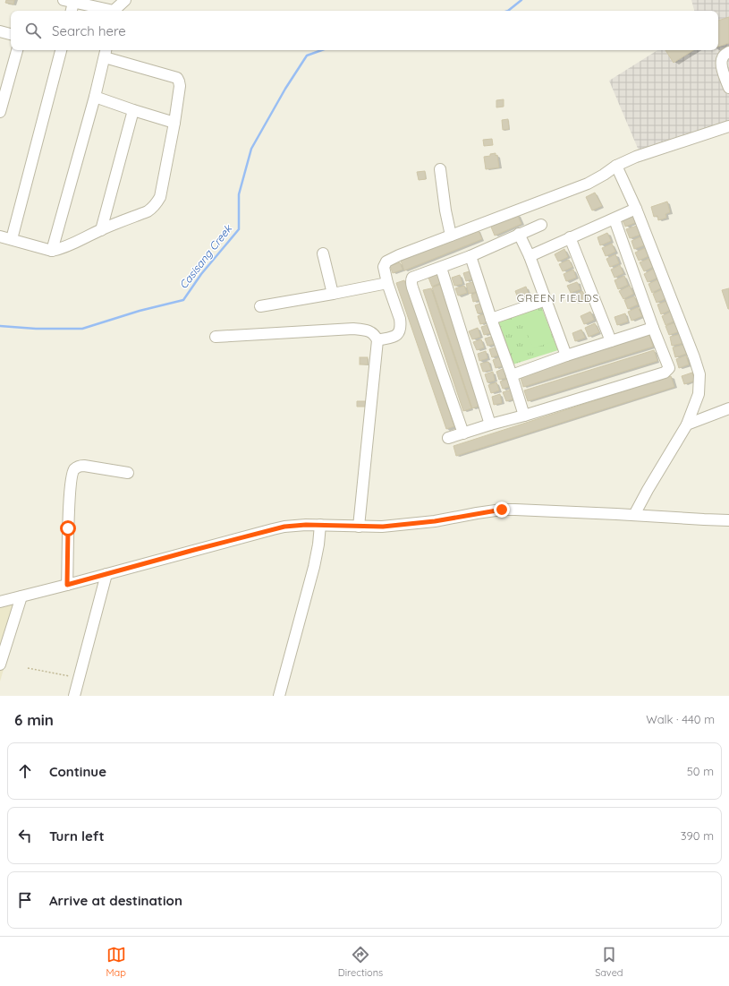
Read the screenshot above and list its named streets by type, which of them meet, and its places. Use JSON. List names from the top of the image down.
{
  "districts": ["GREEN FIELDS"],
  "water": ["Casisang Creek"],
  "page": {
    "search": "Search here",
    "heading": ["6 min", "Walk · 440 m"],
    "list": [
      ["Continue", "50 m"],
      ["Turn left", "390 m"],
      "Arrive at destination"
    ],
    "nav": ["Map", "Directions", "Saved"]
  }
}
